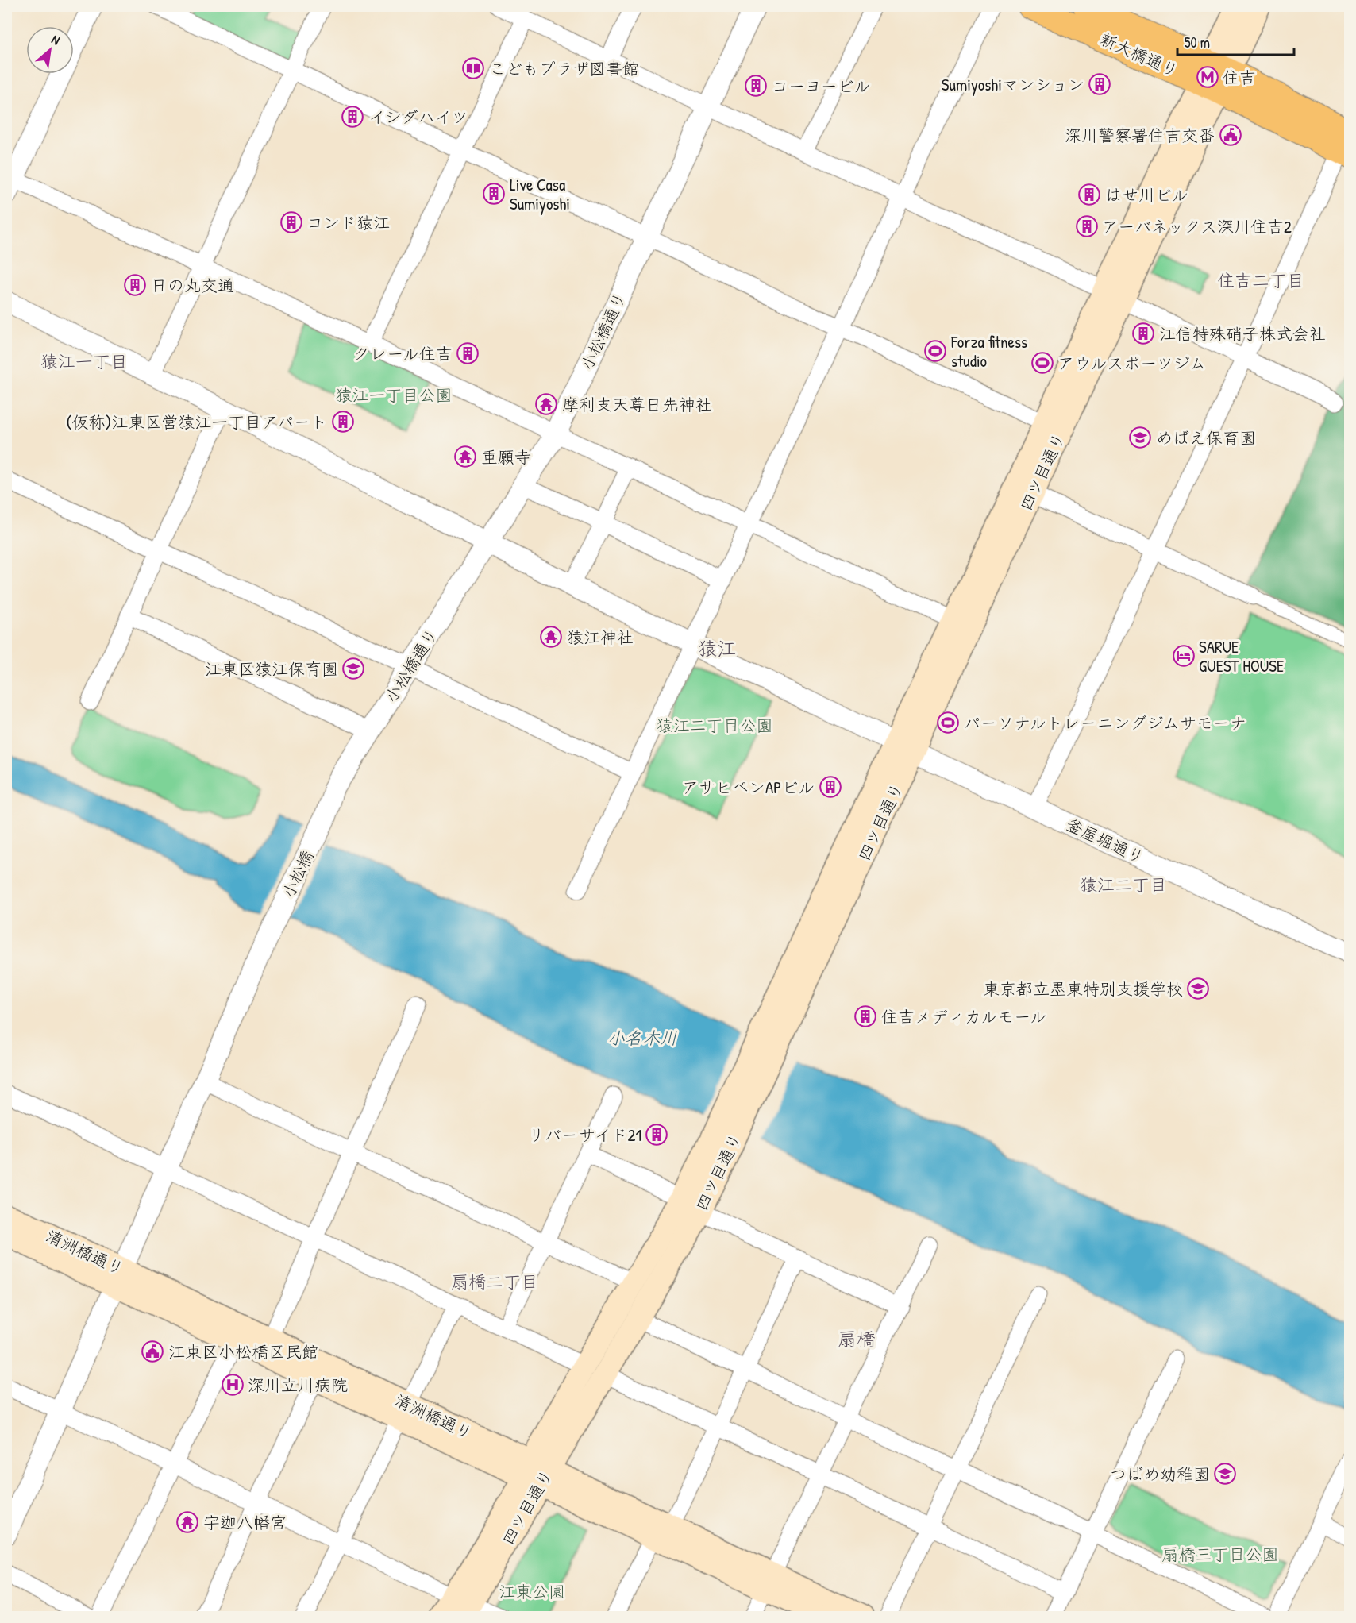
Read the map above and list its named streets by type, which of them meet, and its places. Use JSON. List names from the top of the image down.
{
  "streets": {
    "main road": ["新大橋通り", "四ツ目通り", "清洲橋通り"],
    "street": ["小松橋通り", "釜屋堀通り", "小松橋"]
  },
  "crossings": [
    ["新大橋通り", "四ツ目通り"],
    ["小松橋通り", "釜屋堀通り"],
    ["小松橋通り", "小松橋"],
    ["四ツ目通り", "釜屋堀通り"],
    ["四ツ目通り", "清洲橋通り"],
    ["小松橋", "清洲橋通り"]
  ],
  "districts": [
    "住吉二丁目",
    "猿江一丁目",
    "猿江",
    "猿江二丁目",
    "扇橋二丁目",
    "扇橋"
  ],
  "water": ["小名木川"],
  "parks": [
    "猿江一丁目公園",
    "猿江二丁目公園",
    "扇橋三丁目公園",
    "江東公園"
  ],
  "places": {
    "library": ["こどもプラザ図書館"],
    "metro station": ["住吉"],
    "building": [
      "Sumiyoshiマンション",
      "コーヨービル",
      "イシダハイツ",
      "Live Casa Sumiyoshi",
      "はせ川ビル",
      "コンド猿江",
      "アーバネックス深川住吉2",
      "日の丸交通",
      "江信特殊硝子株式会社",
      "クレール住吉",
      "(仮称)江東区営猿江一丁目アパート",
      "アサヒペンAPビル",
      "住吉メディカルモール",
      "リバーサイド21"
    ],
    "public building": ["深川警察署住吉交番", "江東区小松橋区民館"],
    "sports": ["Forza fitness studio", "アウルスポーツジム", "パーソナルトレーニングジムサモーナ"],
    "temple": [
      "摩利支天尊日先神社",
      "重願寺",
      "猿江神社",
      "宇迦八幡宮"
    ],
    "school or university": [
      "めばえ保育園",
      "江東区猿江保育園",
      "東京都立墨東特別支援学校",
      "つばめ幼稚園"
    ],
    "hotel": ["SARUE GUEST HOUSE"],
    "hospital": ["深川立川病院"]
  },
  "scale_bar": "50 m",
  "north": "top right"
}
